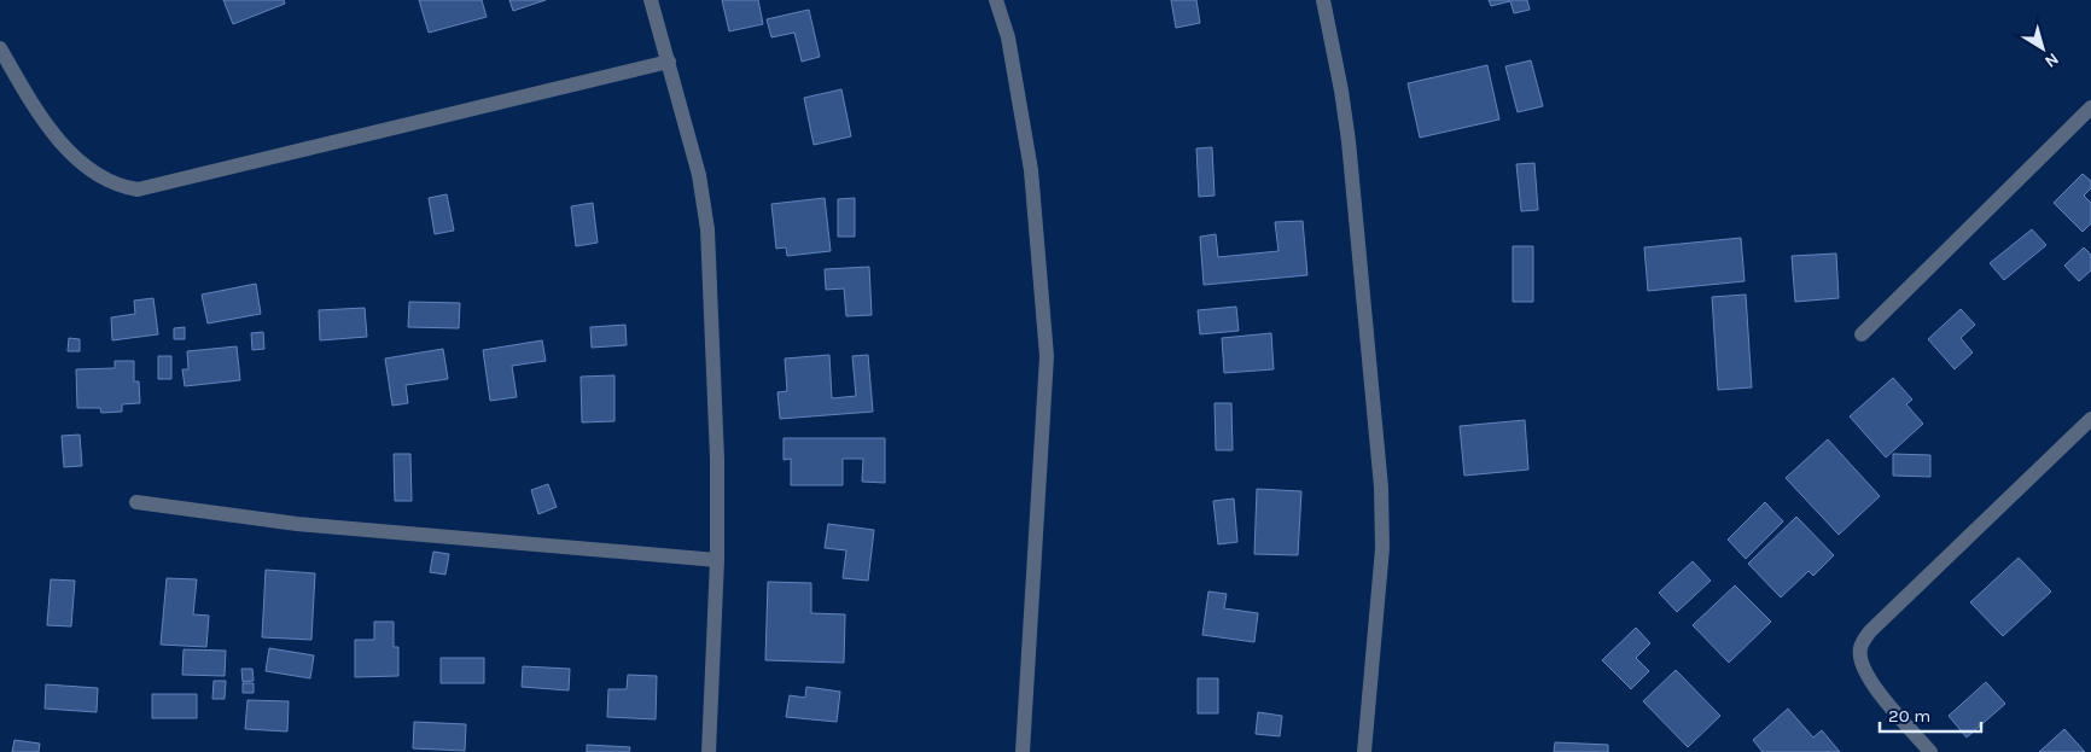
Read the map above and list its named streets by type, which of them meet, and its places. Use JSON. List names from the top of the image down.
{
  "scale_bar": "20 m",
  "north": "bottom right"
}
